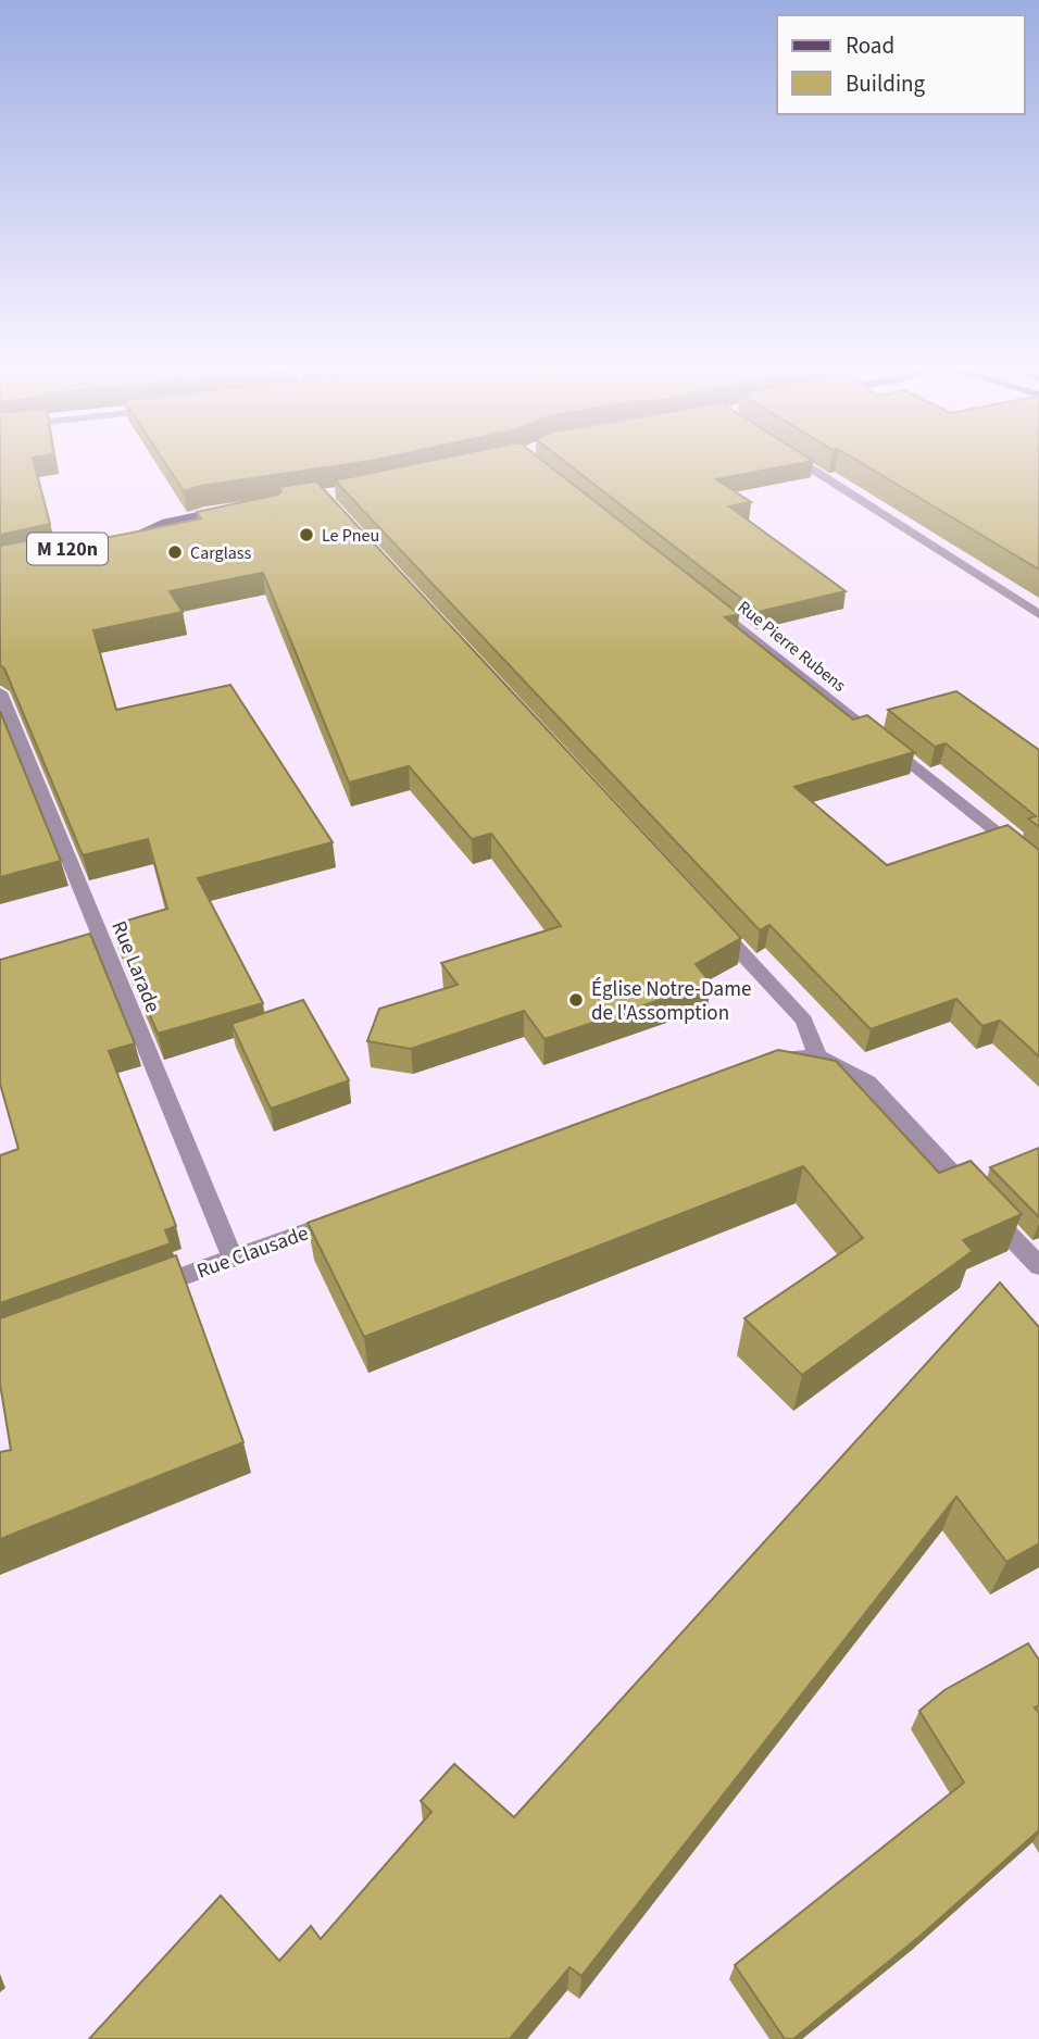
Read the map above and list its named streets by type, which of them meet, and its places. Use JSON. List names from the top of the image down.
{
  "streets": {
    "main road": ["M 120n"],
    "street": ["Rue Pierre Rubens", "Rue Larade", "Rue Clausade"]
  },
  "crossings": [
    ["Rue Larade", "Rue Clausade"]
  ],
  "places": ["Le Pneu", "Carglass", "Église Notre-Dame de l'Assomption"],
  "legend": ["Road", "Building"]
}
